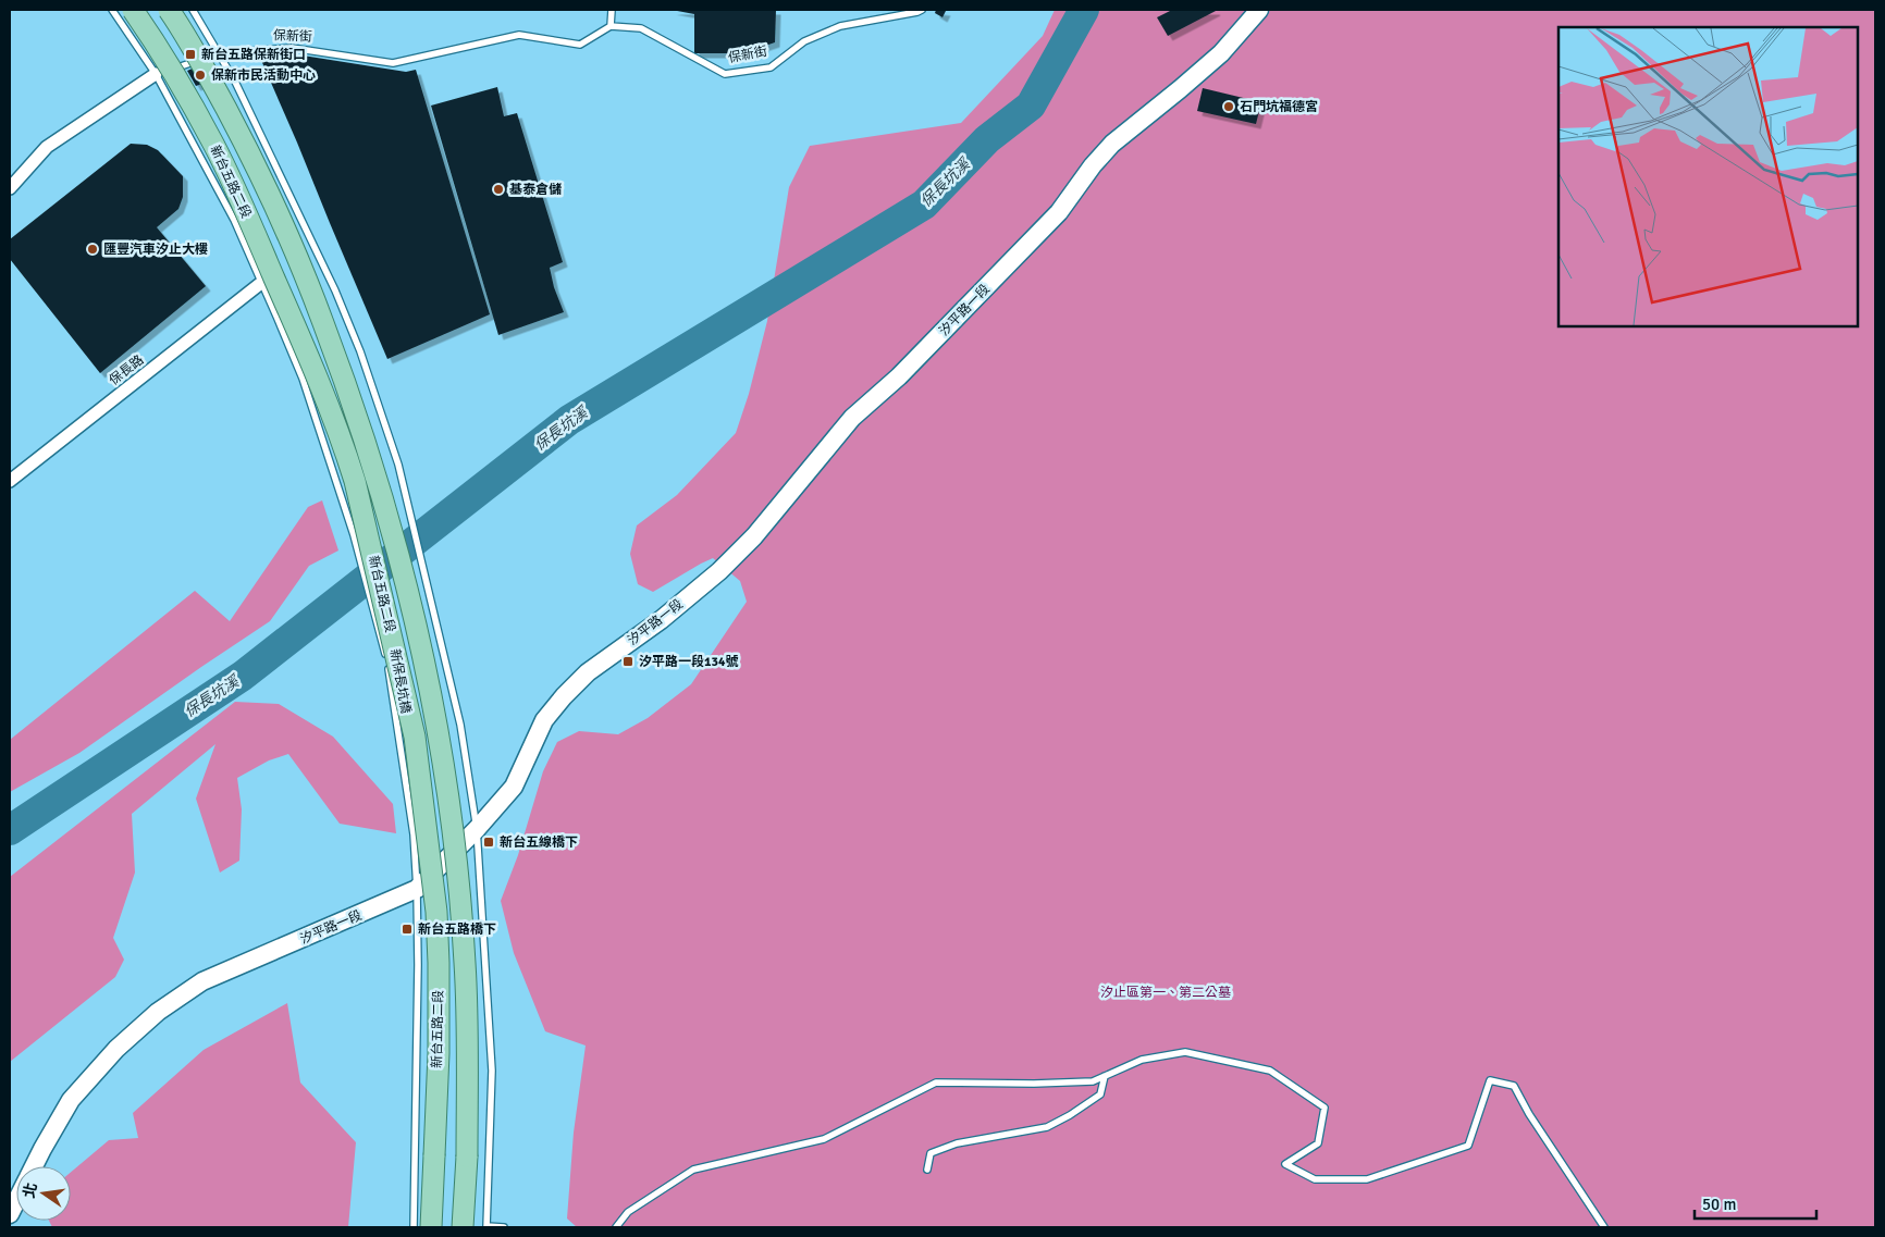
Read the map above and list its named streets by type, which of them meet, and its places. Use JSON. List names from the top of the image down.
{
  "streets": {
    "main road": ["新台五路二段"],
    "street": ["保新街", "汐平路一段", "保長路"],
    "lane": ["新保長坑橋"]
  },
  "crossings": [
    ["保新街", "新保長坑橋"],
    ["汐平路一段", "新保長坑橋"],
    ["保長路", "新保長坑橋"]
  ],
  "water": ["保長坑溪"],
  "parks": ["汐止區第一、第二公墓"],
  "places": {
    "transit": [
      "新台五路保新街口",
      "汐平路一段134號",
      "新台五線橋下",
      "新台五路橋下"
    ],
    "other": [
      "保新市民活動中心",
      "石門坑福德宮",
      "基泰倉儲",
      "匯豐汽車汐止大樓"
    ]
  },
  "scale_bar": "50 m",
  "north": "left"
}
